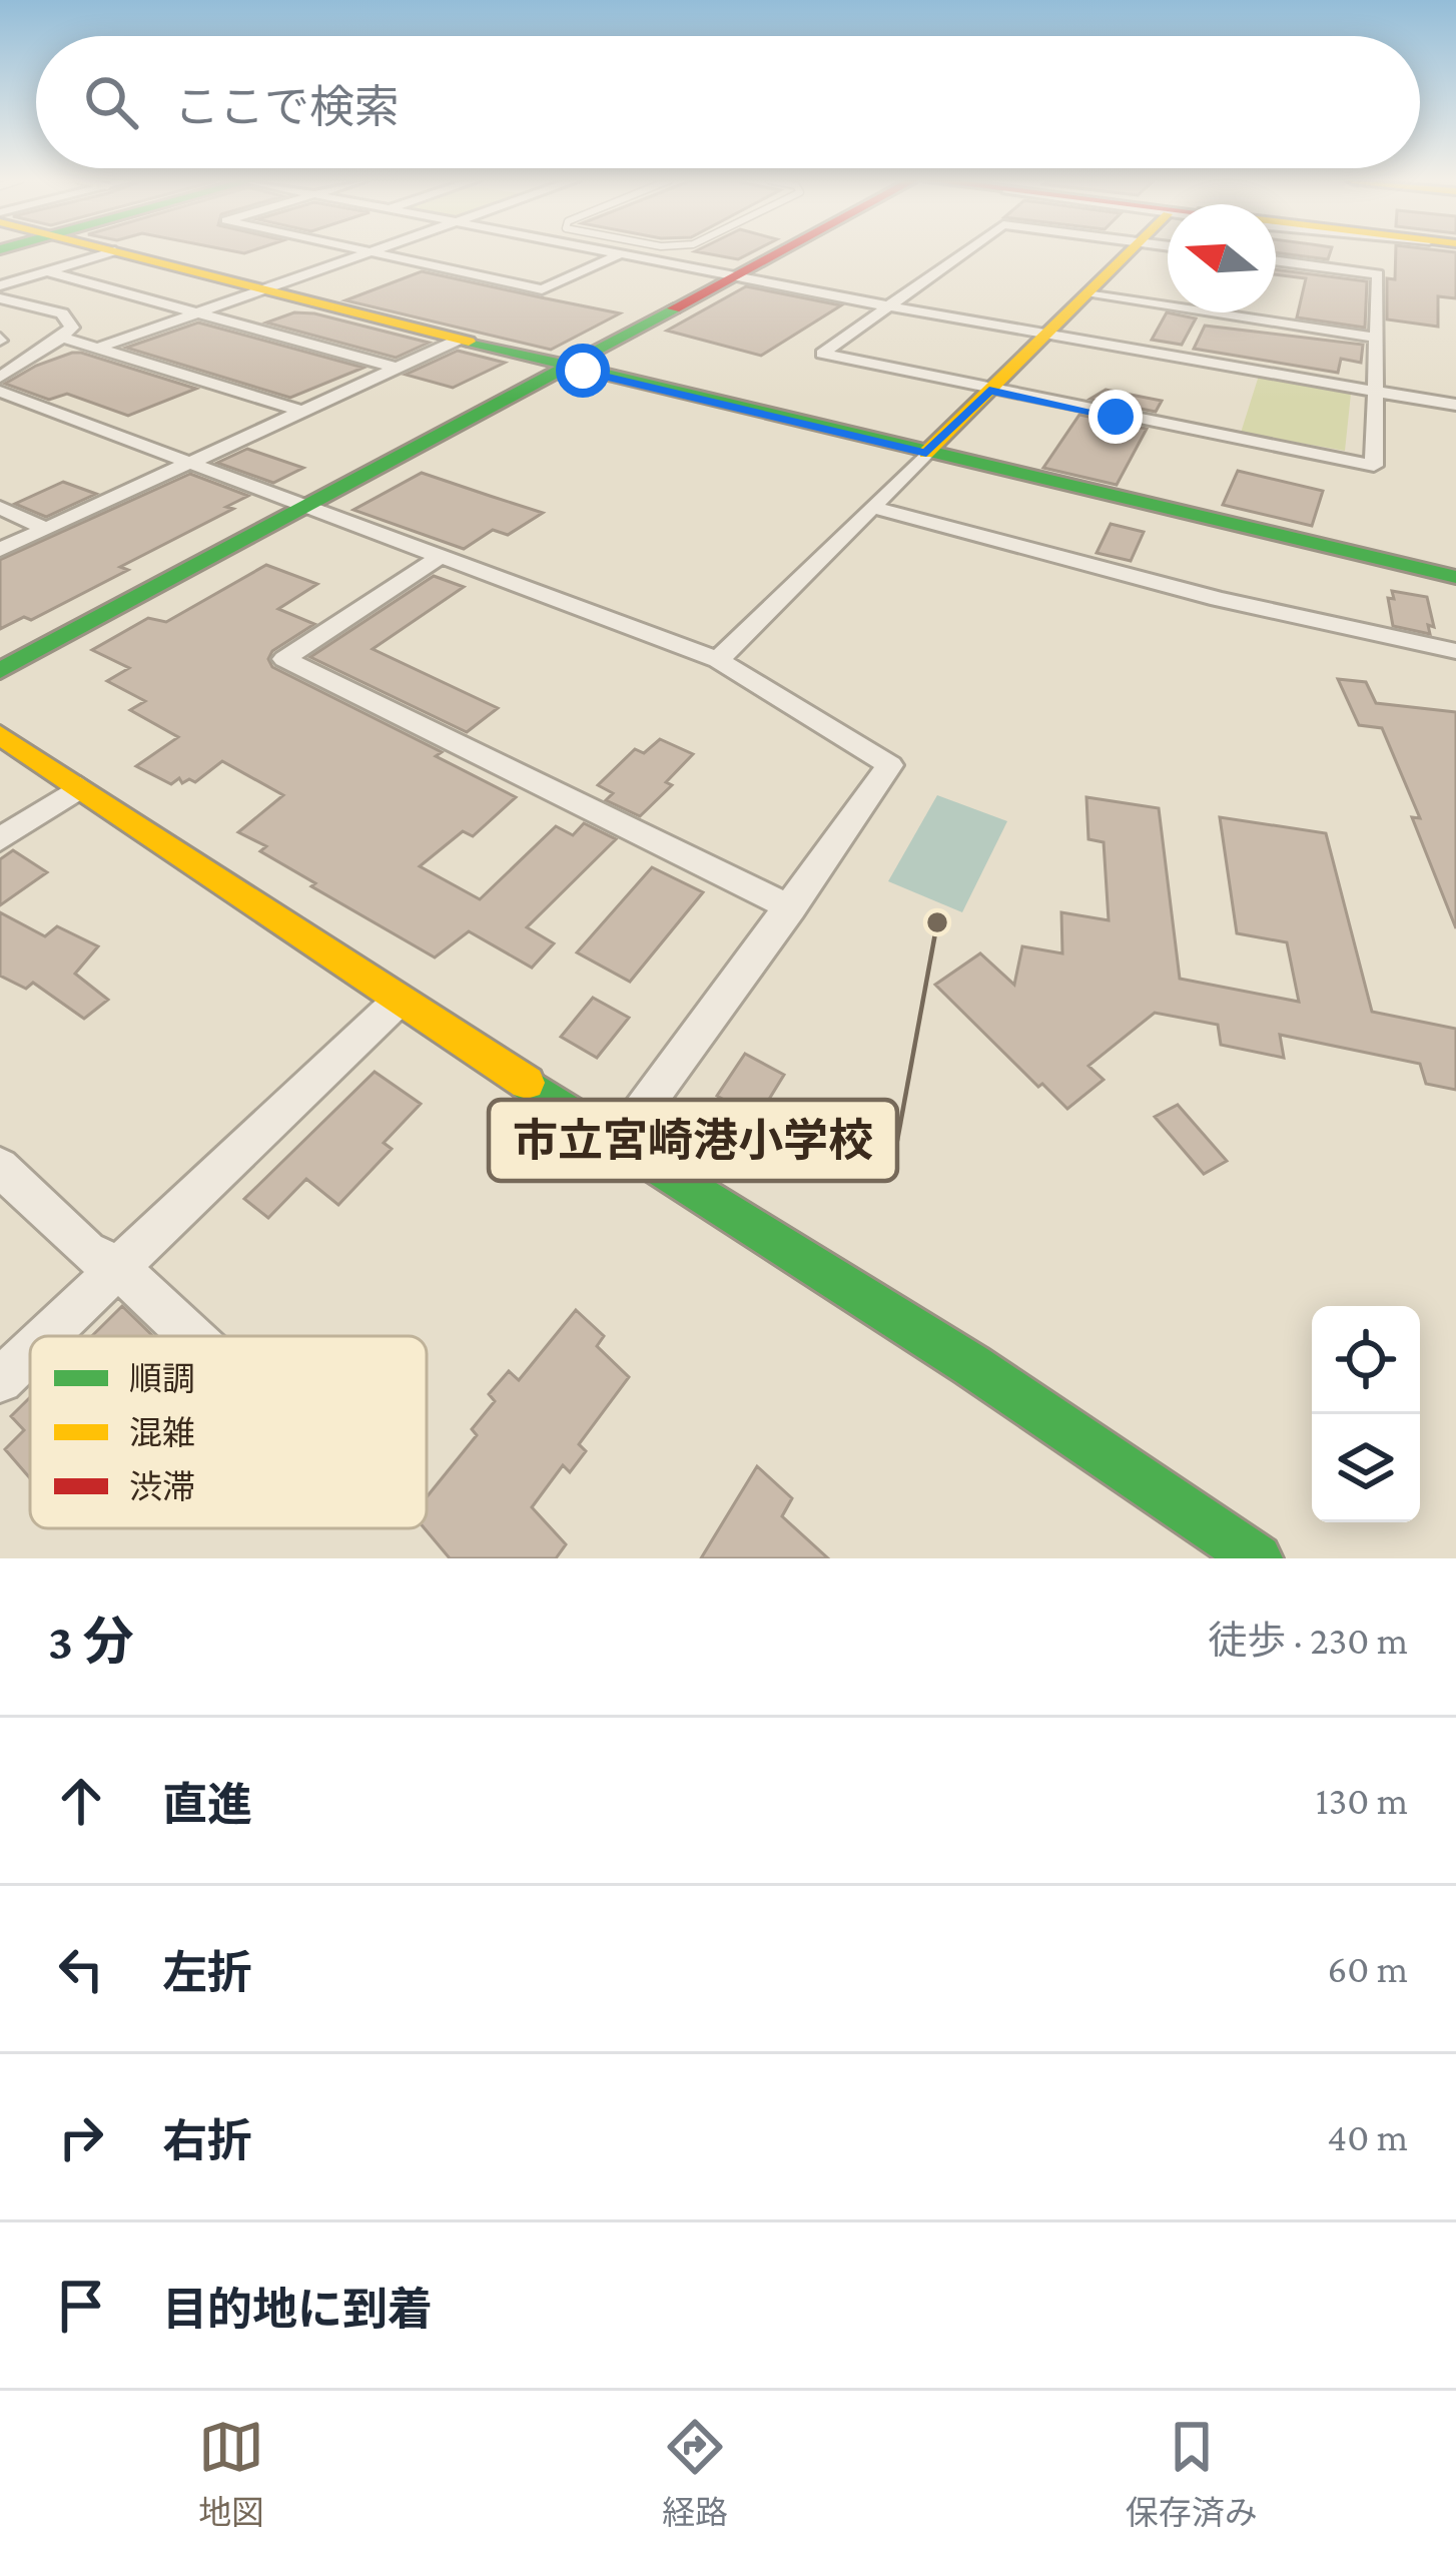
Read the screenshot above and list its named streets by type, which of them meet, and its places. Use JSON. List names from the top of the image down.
{
  "places": ["市立宮崎港小学校"],
  "legend": ["順調", "混雑", "渋滞"],
  "north": "left",
  "page": {
    "search": "ここで検索",
    "heading": ["3 分", "徒歩 · 230 m"],
    "list": [
      ["直進", "130 m"],
      ["左折", "60 m"],
      ["右折", "40 m"],
      "目的地に到着"
    ],
    "nav": ["地図", "経路", "保存済み"]
  }
}
